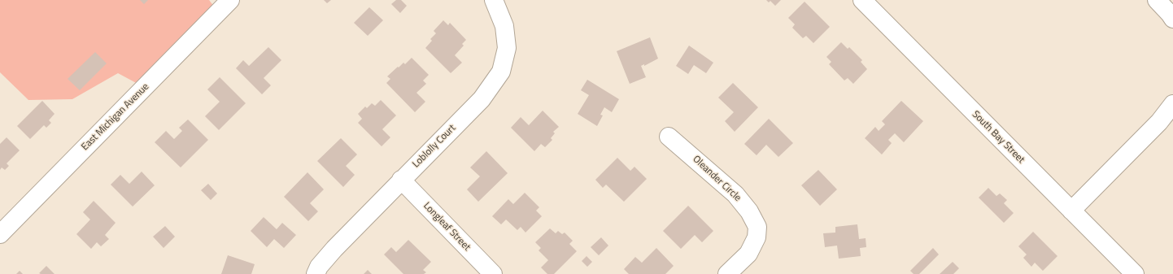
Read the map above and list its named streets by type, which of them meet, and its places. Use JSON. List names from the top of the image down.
{
  "streets": {
    "street": [
      "East Michigan Avenue",
      "South Bay Street",
      "Loblolly Court",
      "Oleander Circle",
      "Longleaf Street"
    ]
  },
  "crossings": [
    ["Loblolly Court", "Longleaf Street"]
  ]
}
